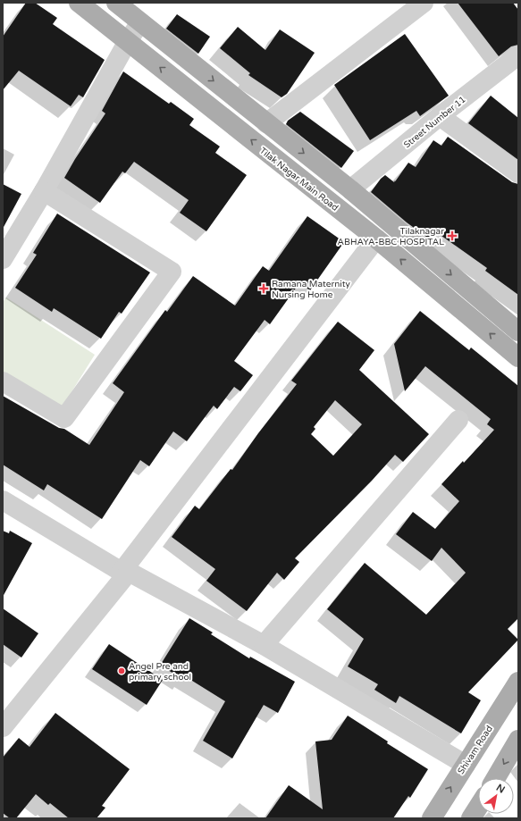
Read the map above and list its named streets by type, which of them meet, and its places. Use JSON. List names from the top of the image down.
{
  "streets": {
    "main road": ["Tilak Nagar Main Road", "Shivam Road"],
    "street": ["Street Number 11"]
  },
  "one_way": ["Shivam Road"],
  "places": {
    "health": ["Tilaknagar ABHAYA-BBC HOSPITAL", "Ramana Maternity Nursing Home"],
    "other": ["Angel Pre and primary school"]
  },
  "north": "top right"
}
